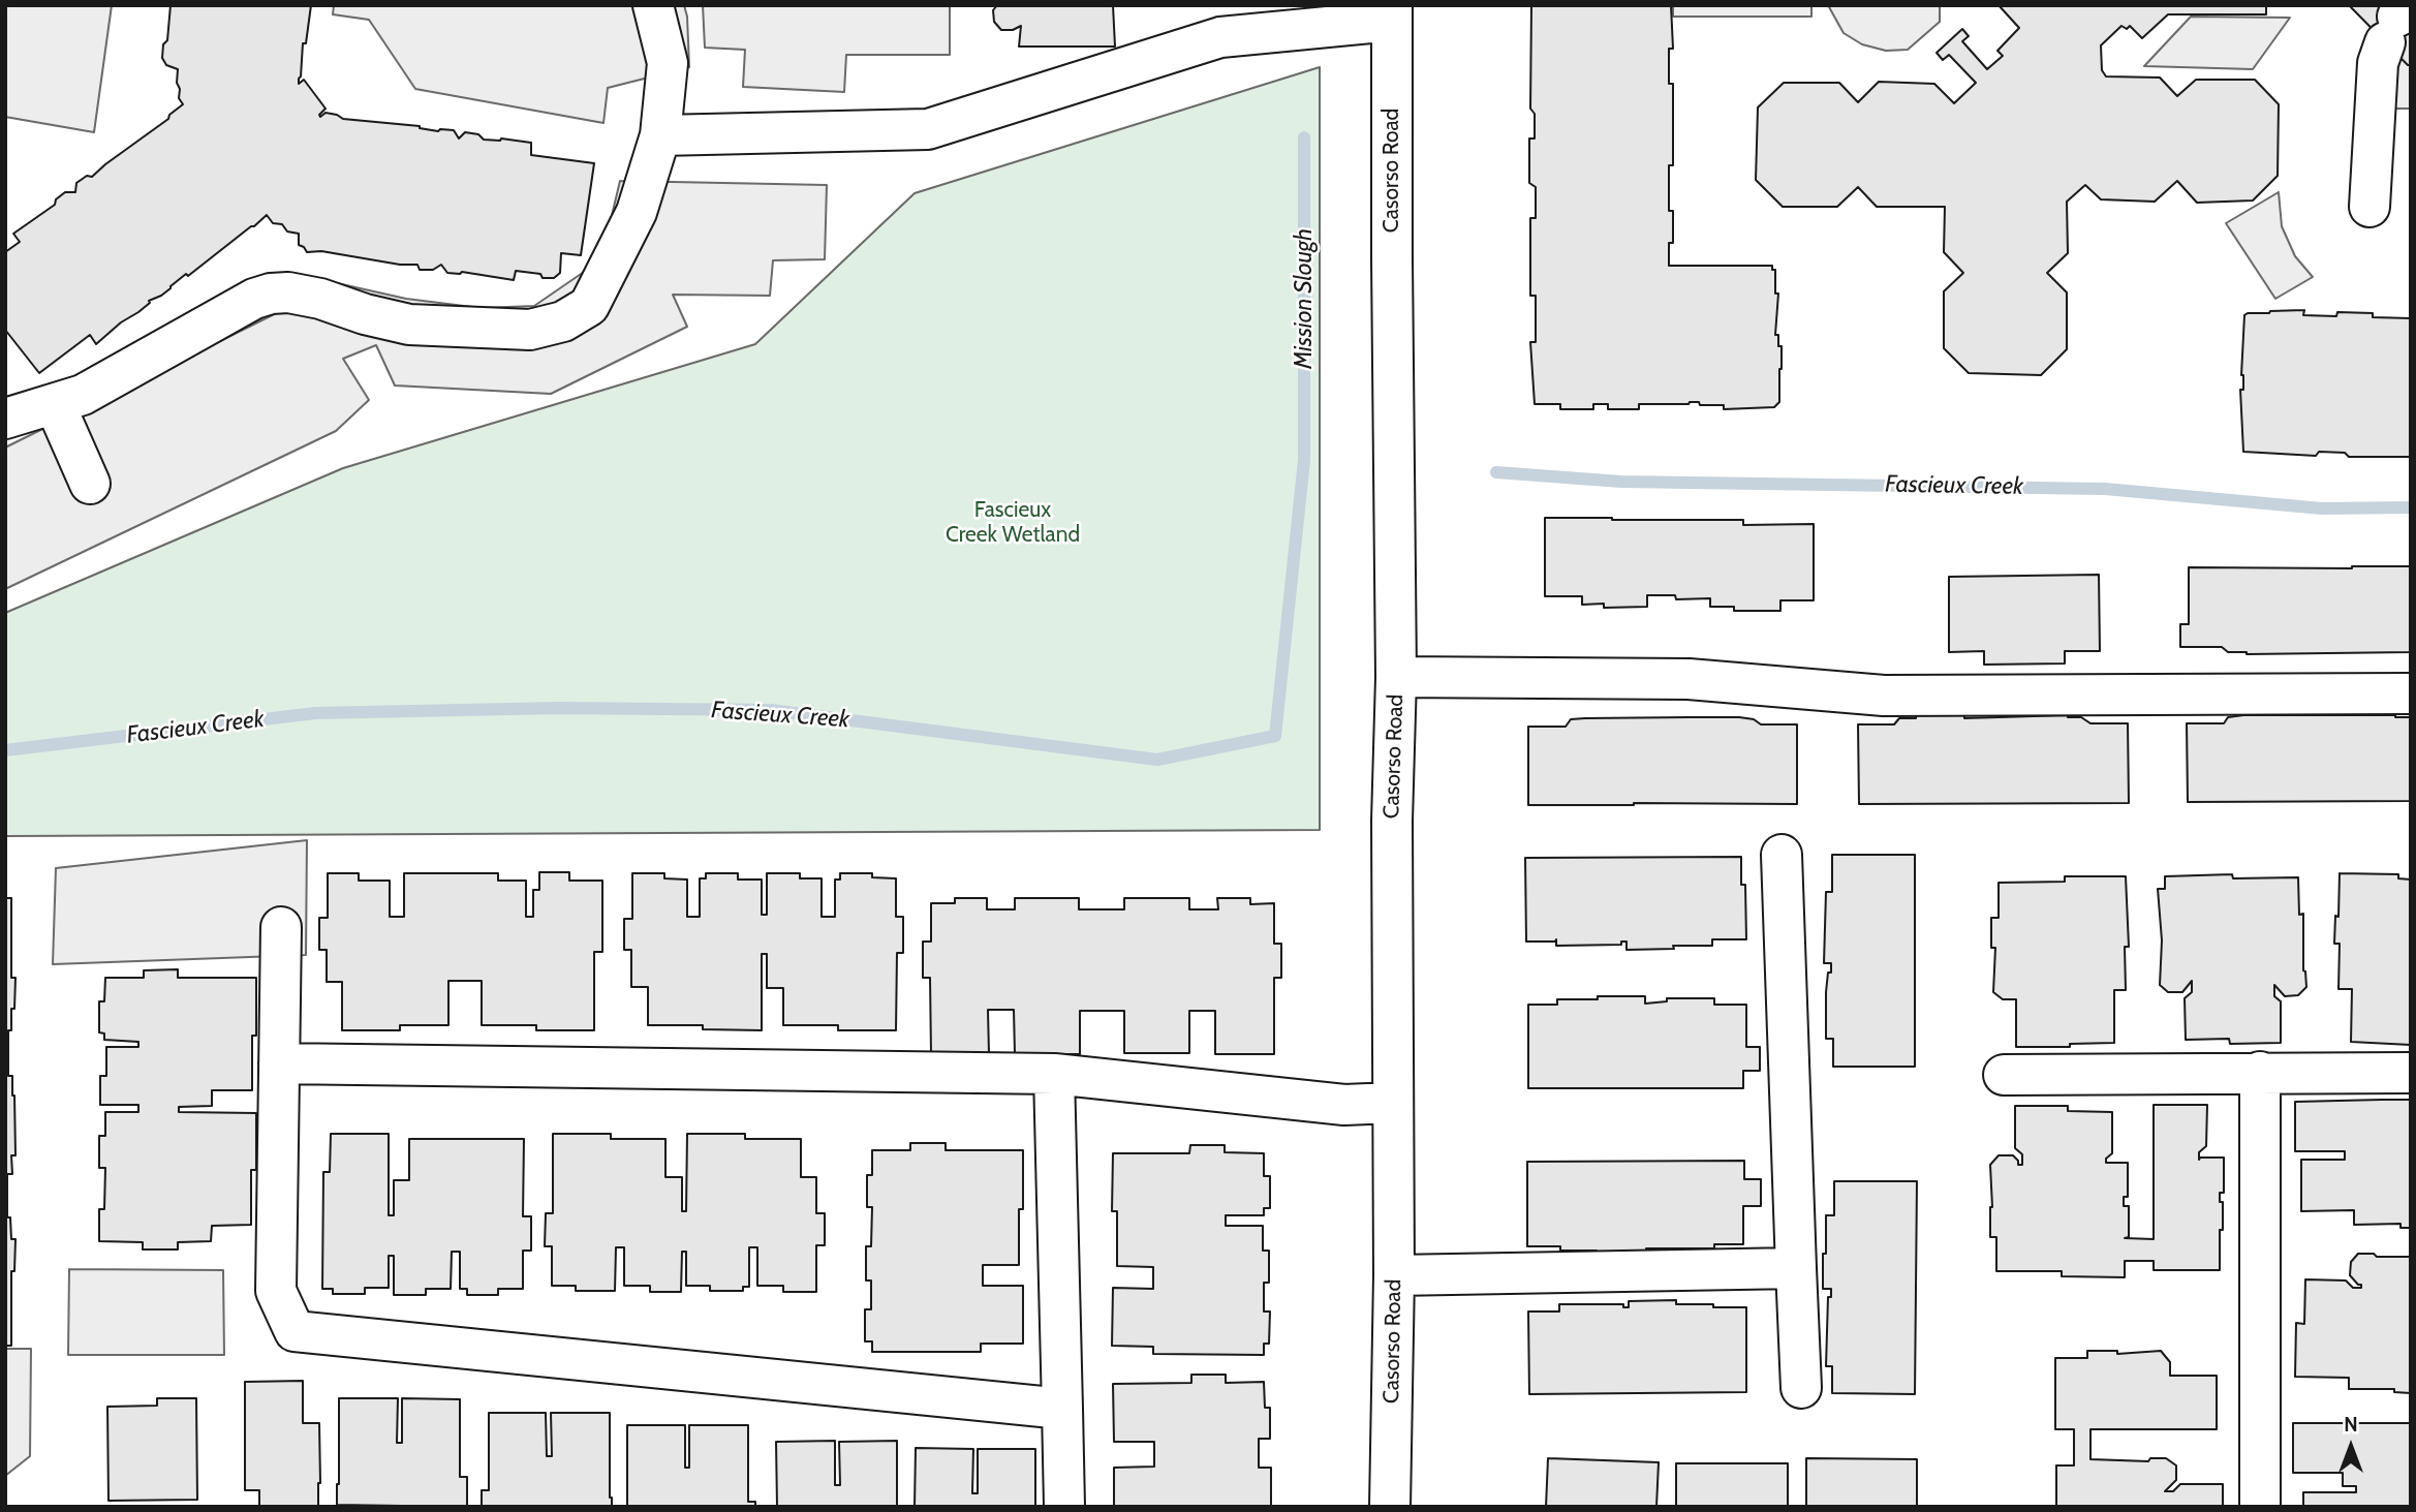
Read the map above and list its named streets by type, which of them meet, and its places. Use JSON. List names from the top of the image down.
{
  "streets": {
    "street": ["Casorso Road"]
  },
  "water": ["Mission Slough", "Fascieux Creek"],
  "parks": ["Fascieux Creek Wetland"],
  "north": "top"
}
